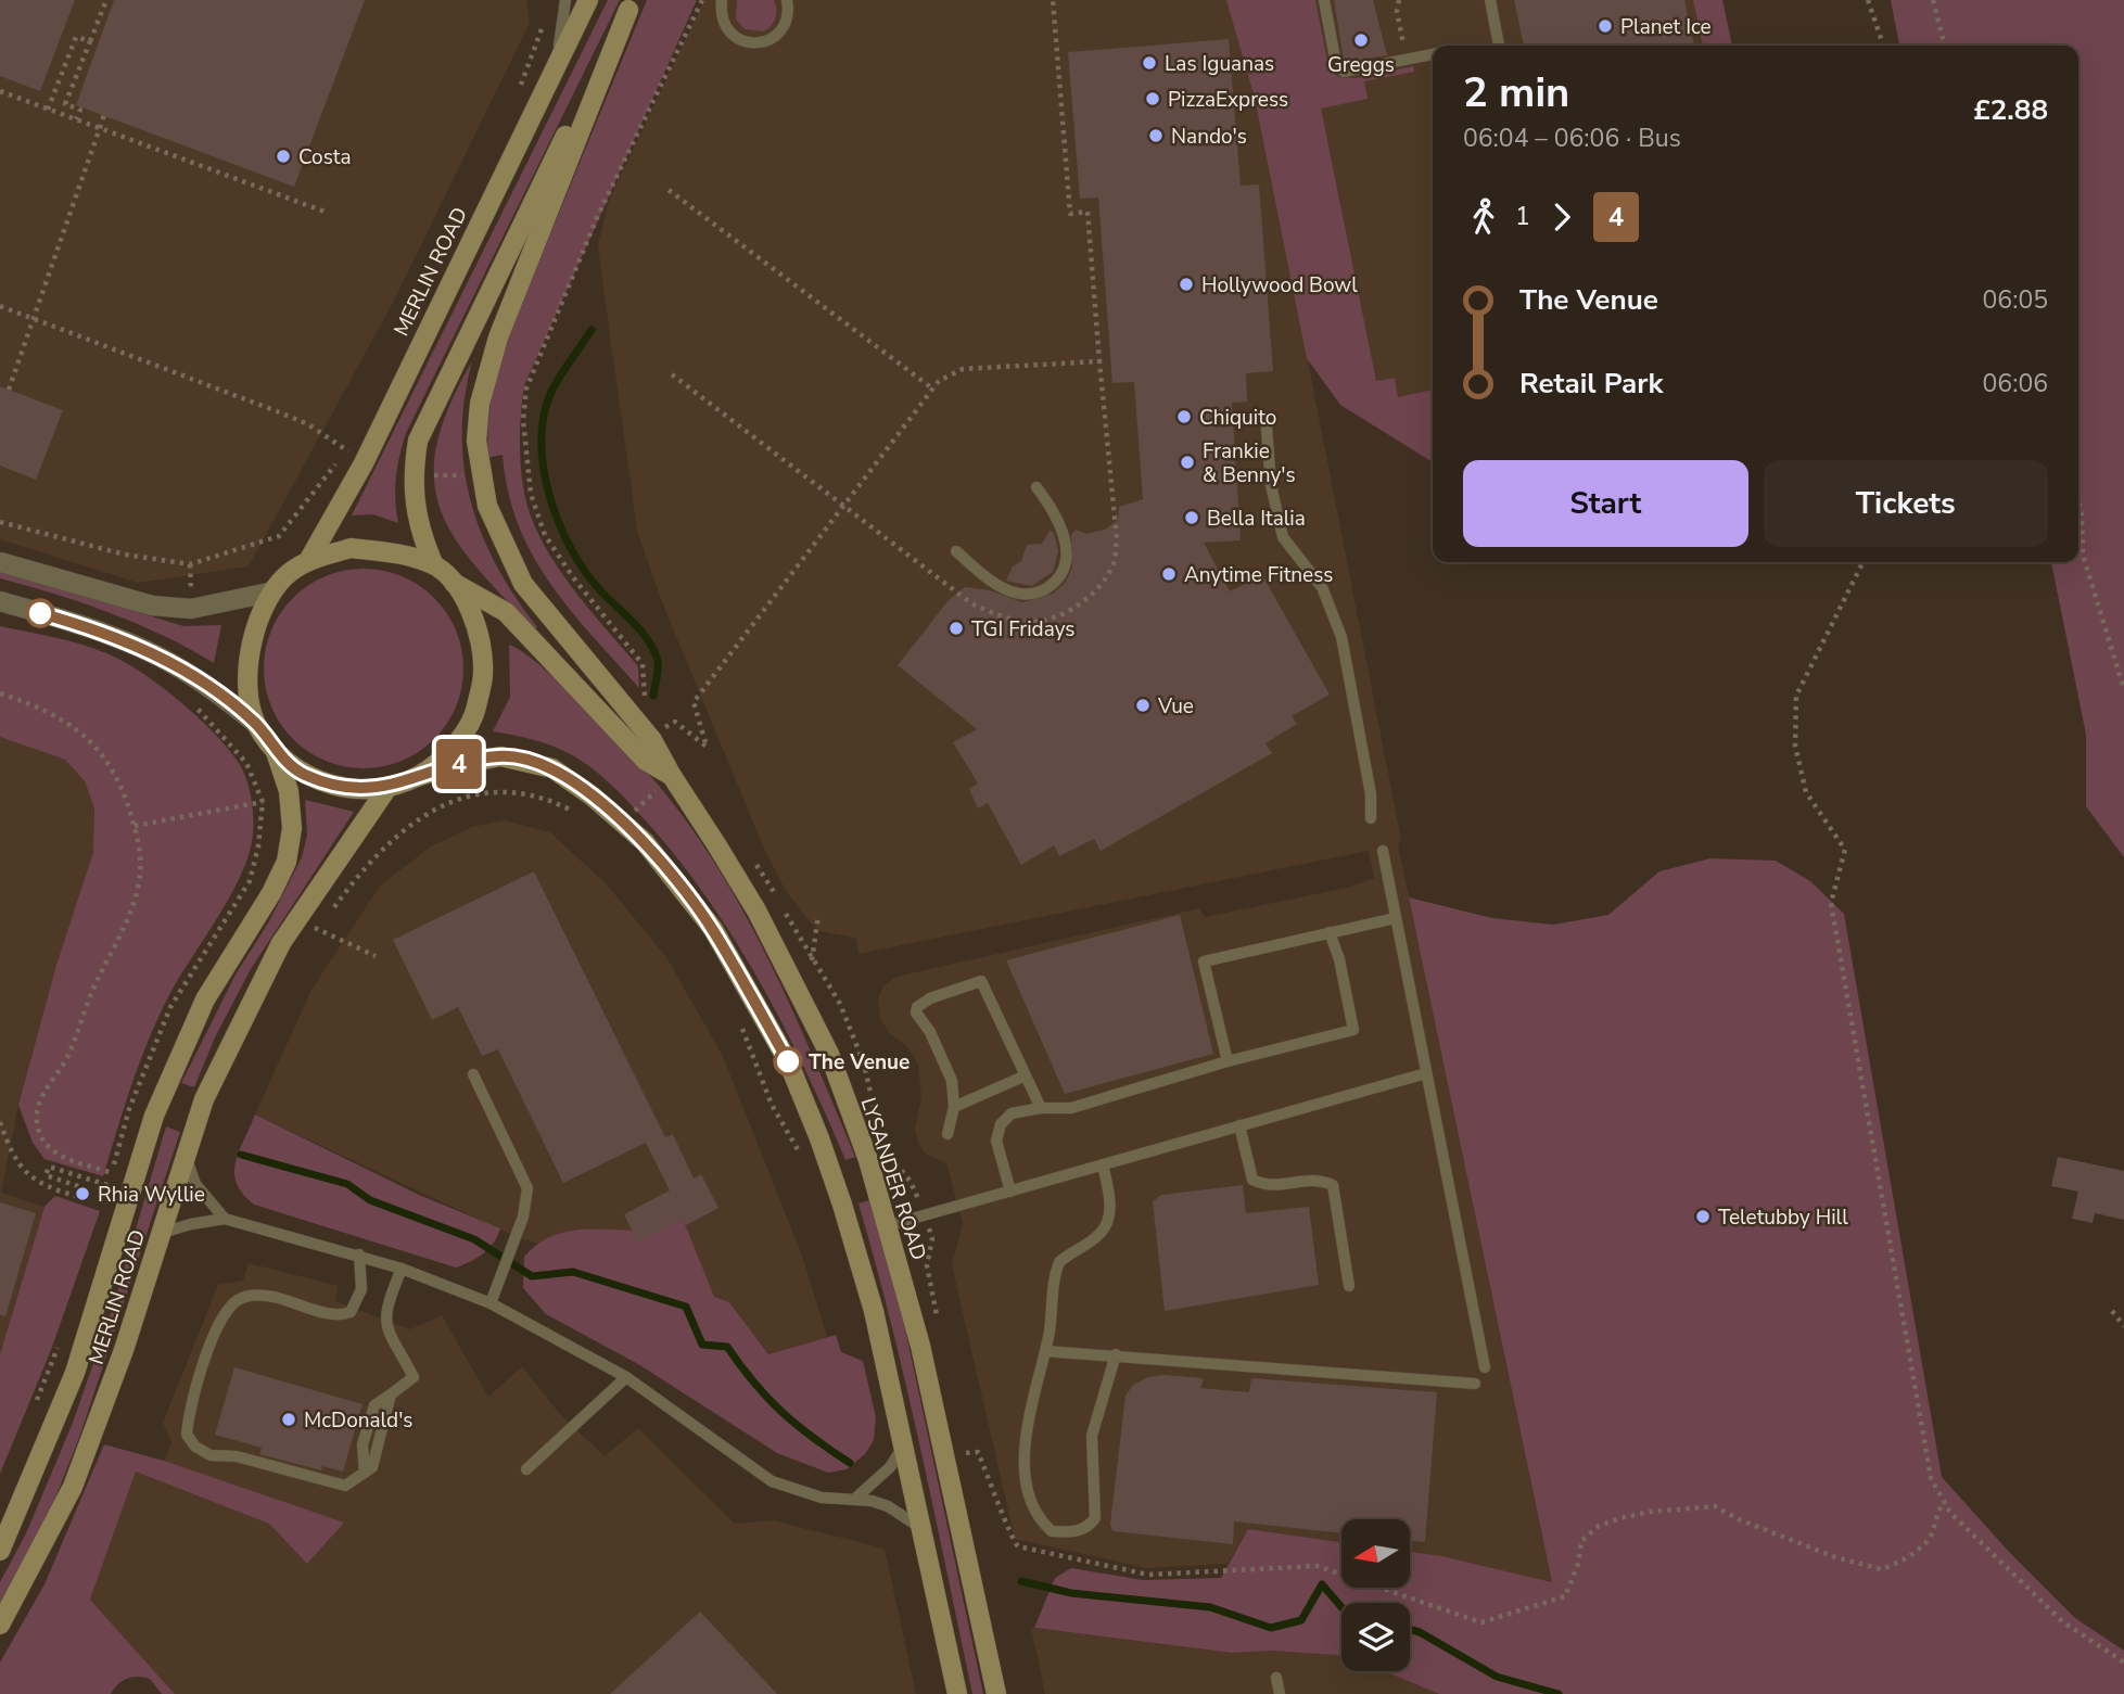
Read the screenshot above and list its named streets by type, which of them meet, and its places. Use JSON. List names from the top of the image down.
{
  "streets": {
    "street": ["MERLIN ROAD", "LYSANDER ROAD"]
  },
  "crossings": [
    ["MERLIN ROAD", "LYSANDER ROAD"]
  ],
  "places": [
    "Planet Ice",
    "Greggs",
    "Las Iguanas",
    "PizzaExpress",
    "Nando's",
    "Costa",
    "Hollywood Bowl",
    "Chiquito",
    "Frankie & Benny's",
    "Bella Italia",
    "Anytime Fitness",
    "TGI Fridays",
    "Vue",
    "The Venue",
    "Rhia Wyllie",
    "Teletubby Hill",
    "McDonald's"
  ],
  "lines": ["bus line 4"],
  "north": "left",
  "page": {
    "on_map": "4",
    "heading": ["2 min", "06:04 – 06:06 · Bus", "£2.88"],
    "legs": ["1", "4"],
    "list": [
      {
        "name": "The Venue",
        "value": "06:05"
      },
      {
        "name": "Retail Park",
        "value": "06:06"
      }
    ],
    "buttons": ["Start", "Tickets"]
  }
}
